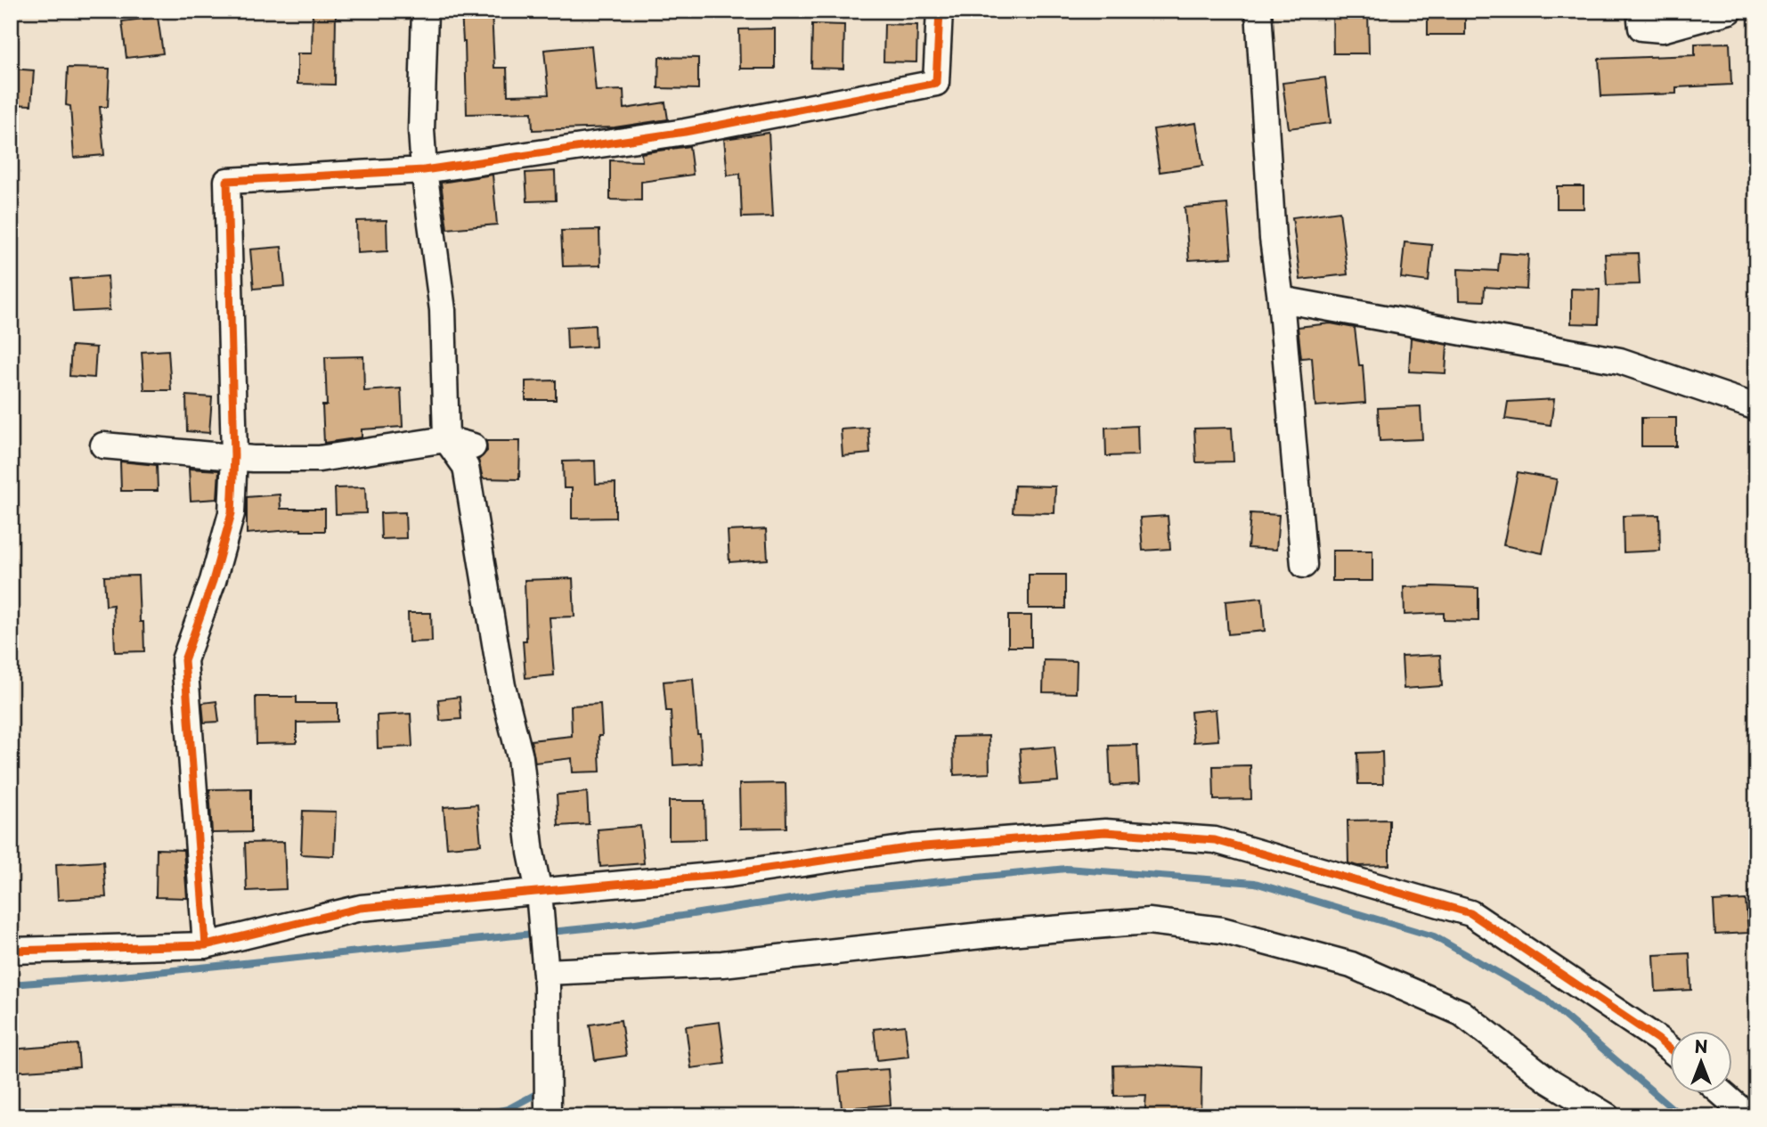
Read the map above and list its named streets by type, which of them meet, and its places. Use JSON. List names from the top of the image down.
{
  "north": "top"
}
